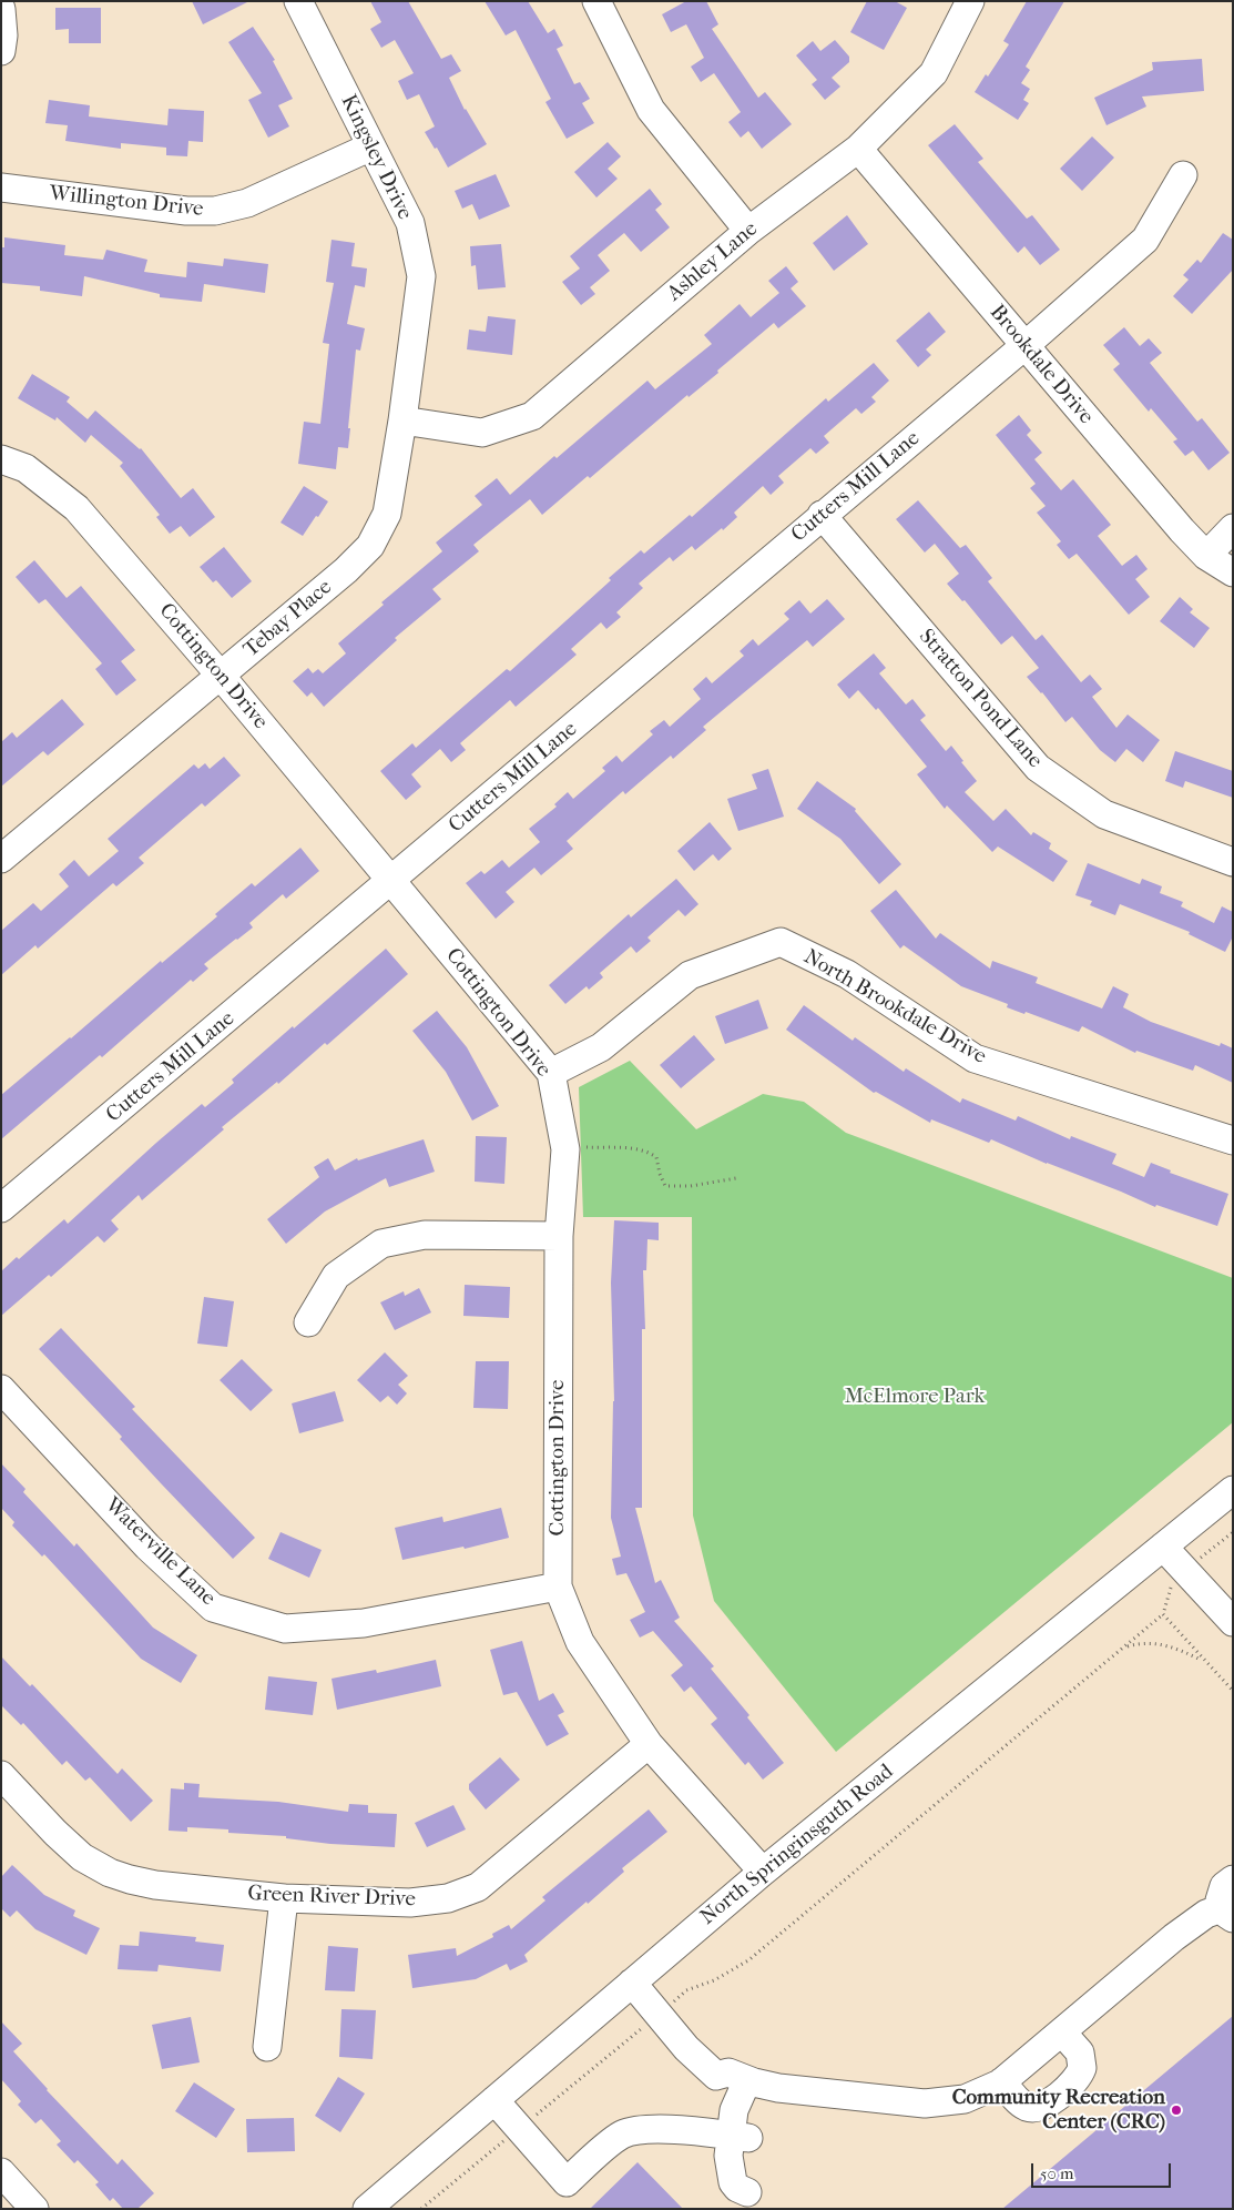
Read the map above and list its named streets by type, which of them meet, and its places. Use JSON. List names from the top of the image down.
{
  "streets": {
    "street": [
      "Kingsley Drive",
      "Willington Drive",
      "Ashley Lane",
      "Brookdale Drive",
      "Cutters Mill Lane",
      "Tebay Place",
      "Cottington Drive",
      "Stratton Pond Lane",
      "North Brookdale Drive",
      "Waterville Lane",
      "North Springinsguth Road",
      "Green River Drive"
    ]
  },
  "crossings": [
    ["Kingsley Drive", "Willington Drive"],
    ["Kingsley Drive", "Ashley Lane"],
    ["Kingsley Drive", "Tebay Place"],
    ["Ashley Lane", "Brookdale Drive"],
    ["Ashley Lane", "Tebay Place"],
    ["Brookdale Drive", "Cutters Mill Lane"],
    ["Cutters Mill Lane", "Cottington Drive"],
    ["Cutters Mill Lane", "Stratton Pond Lane"],
    ["Tebay Place", "Cottington Drive"],
    ["Cottington Drive", "North Brookdale Drive"],
    ["Cottington Drive", "Waterville Lane"],
    ["Cottington Drive", "North Springinsguth Road"],
    ["Cottington Drive", "Green River Drive"]
  ],
  "parks": ["McElmore Park"],
  "places": ["Community Recreation Center (CRC)"],
  "scale_bar": "50 m"
}
